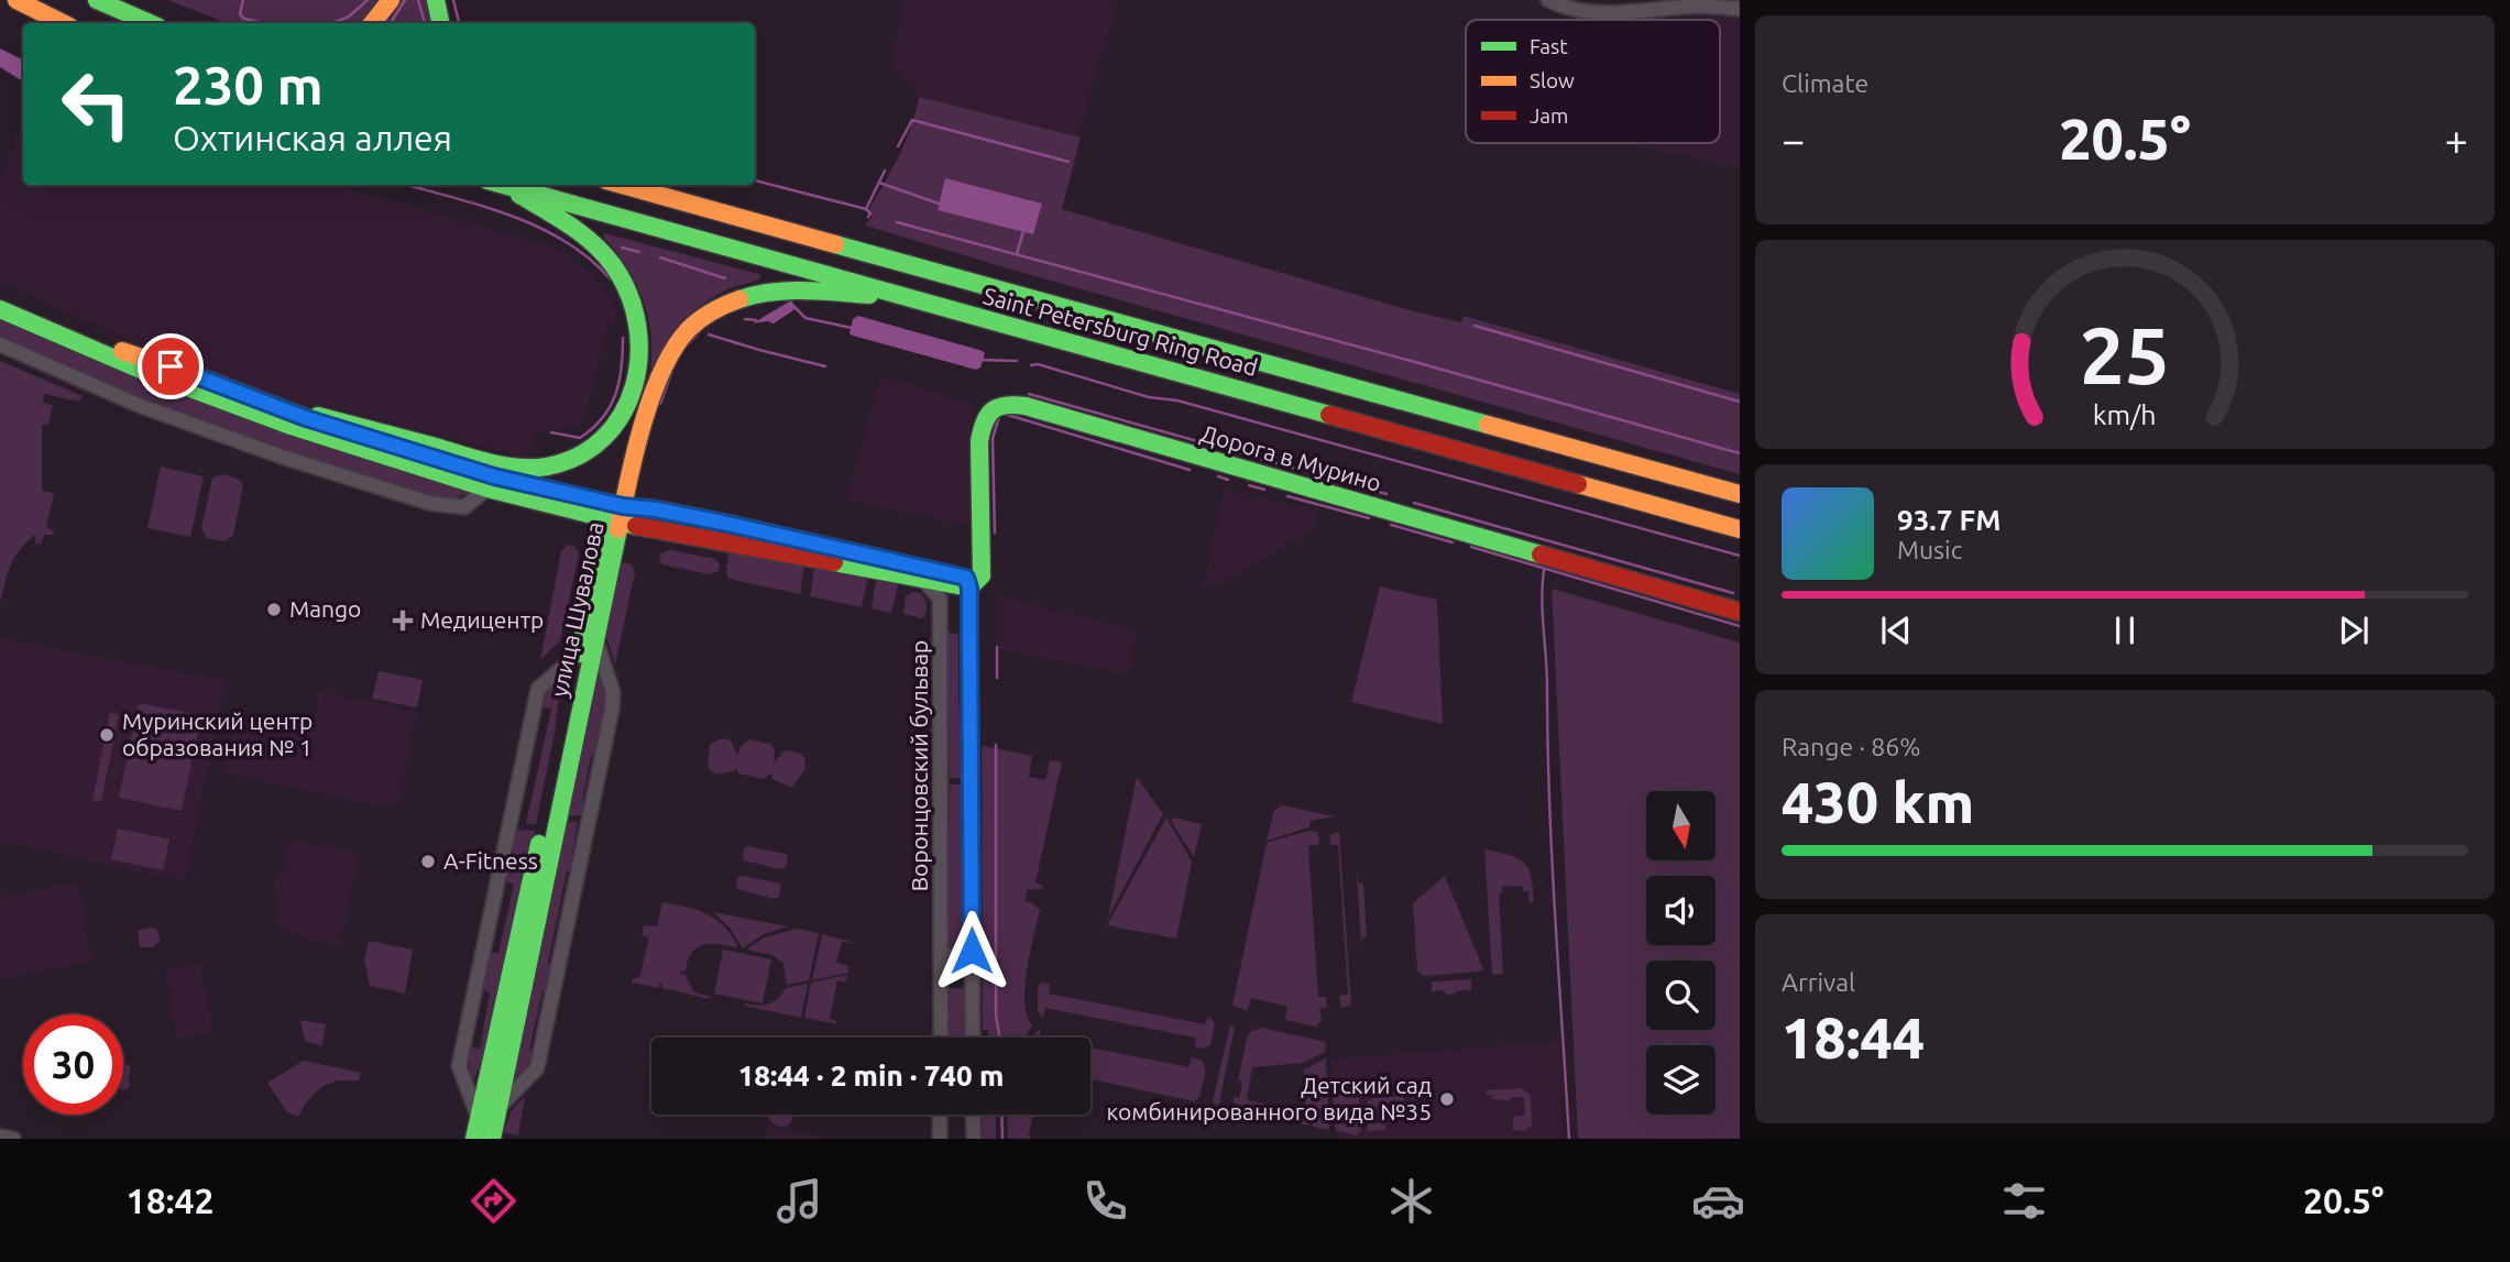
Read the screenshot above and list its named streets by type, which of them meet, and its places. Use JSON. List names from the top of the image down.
{
  "streets": {
    "main road": ["Saint Petersburg Ring Road", "Дорога в Мурино", "улица Шувалова"],
    "street": ["Воронцовский бульвар"]
  },
  "places": {
    "other": [
      "Mango",
      "Муринский центр образования № 1",
      "A-Fitness",
      "Детский сад комбинированного вида №35"
    ],
    "health": ["Медицентр"]
  },
  "legend": ["Fast", "Slow", "Jam"],
  "north": "bottom",
  "page": {
    "tile": [
      "Climate",
      ["Range · 86%", "430 km"],
      ["Arrival", "18:44"]
    ],
    "turn": ["230 m", "Охтинская аллея"],
    "heat": ["−", "20.5°", "+"],
    "song": ["93.7 FM", "Music"],
    "limit": "30",
    "trip": "18:44 · 2 min · 740 m",
    "tabs": ["18:42", "20.5°"],
    "gauge": ["25", "km/h"]
  }
}
